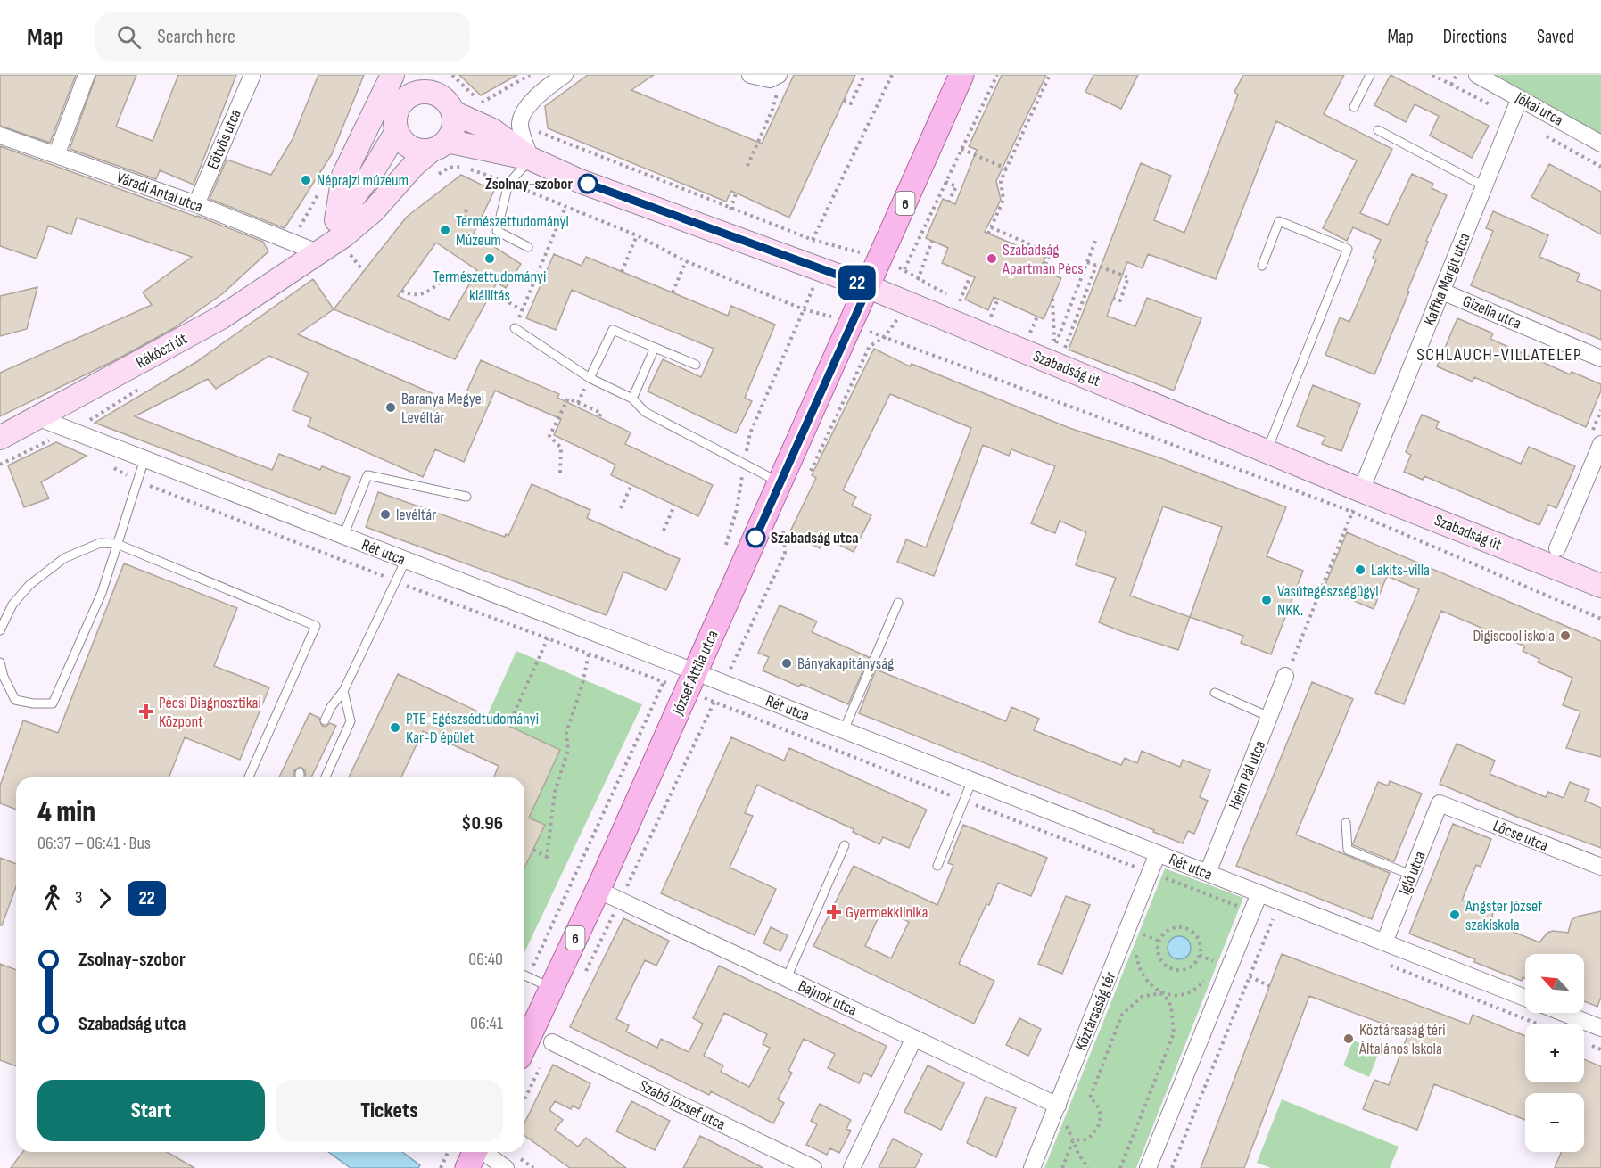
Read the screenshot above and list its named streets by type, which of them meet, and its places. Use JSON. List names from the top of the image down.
{
  "streets": {
    "main road": ["6", "József Attila utca"],
    "street": [
      "Jókai utca",
      "Eötvös utca",
      "Váradi Antal utca",
      "Kaffka Margit utca",
      "Gizella utca",
      "Rákóczi út",
      "Szabadság út",
      "Rét utca",
      "Heim Pál utca",
      "Lőcse utca",
      "Igló utca",
      "Bajnok utca",
      "Köztársaság tér",
      "Szabó József utca"
    ]
  },
  "crossings": [
    ["Jókai utca", "Kaffka Margit utca"],
    ["Eötvös utca", "Váradi Antal utca"],
    ["Váradi Antal utca", "Rákóczi út"],
    ["6", "Szabadság út"],
    ["6", "József Attila utca"],
    ["Kaffka Margit utca", "Gizella utca"],
    ["Kaffka Margit utca", "Szabadság út"],
    ["Rákóczi út", "Szabadság út"],
    ["Rákóczi út", "Rét utca"],
    ["Szabadság út", "József Attila utca"],
    ["Rét utca", "József Attila utca"],
    ["Rét utca", "Heim Pál utca"],
    ["Rét utca", "Igló utca"],
    ["Rét utca", "Köztársaság tér"],
    ["József Attila utca", "Bajnok utca"],
    ["Lőcse utca", "Igló utca"],
    ["Bajnok utca", "Köztársaság tér"]
  ],
  "districts": ["SCHLAUCH-VILLATELEP"],
  "places": {
    "other": [
      "Néprajzi múzeum",
      "Zsolnay-szobor",
      "Természettudományi Múzeum",
      "Természettudományi kiállítás",
      "Szabadság Apartman Pécs",
      "Baranya Megyei Levéltár",
      "levéltár",
      "Szabadság utca",
      "Lakits-villa",
      "Vasútegészségügyi NKK.",
      "Digiscool iskola",
      "Bányakapitányság",
      "PTE-Egészsédtudományi Kar-D épület",
      "Angster József szakiskola",
      "Köztársaság téri Általános Iskola"
    ],
    "health": ["Pécsi Diagnosztikai Központ", "Gyermekklinika"]
  },
  "lines": ["bus line 22"],
  "north": "top left",
  "page": {
    "header": "Map",
    "search": "Search here",
    "nav": ["Map", "Directions", "Saved"],
    "on_map": "22",
    "heading": ["4 min", "06:37 – 06:41 · Bus", "$0.96"],
    "legs": ["3", "22"],
    "list": [
      {
        "name": "Zsolnay-szobor",
        "value": "06:40"
      },
      {
        "name": "Szabadság utca",
        "value": "06:41"
      }
    ],
    "map_buttons": ["+", "−"],
    "buttons": ["Start", "Tickets"]
  }
}
